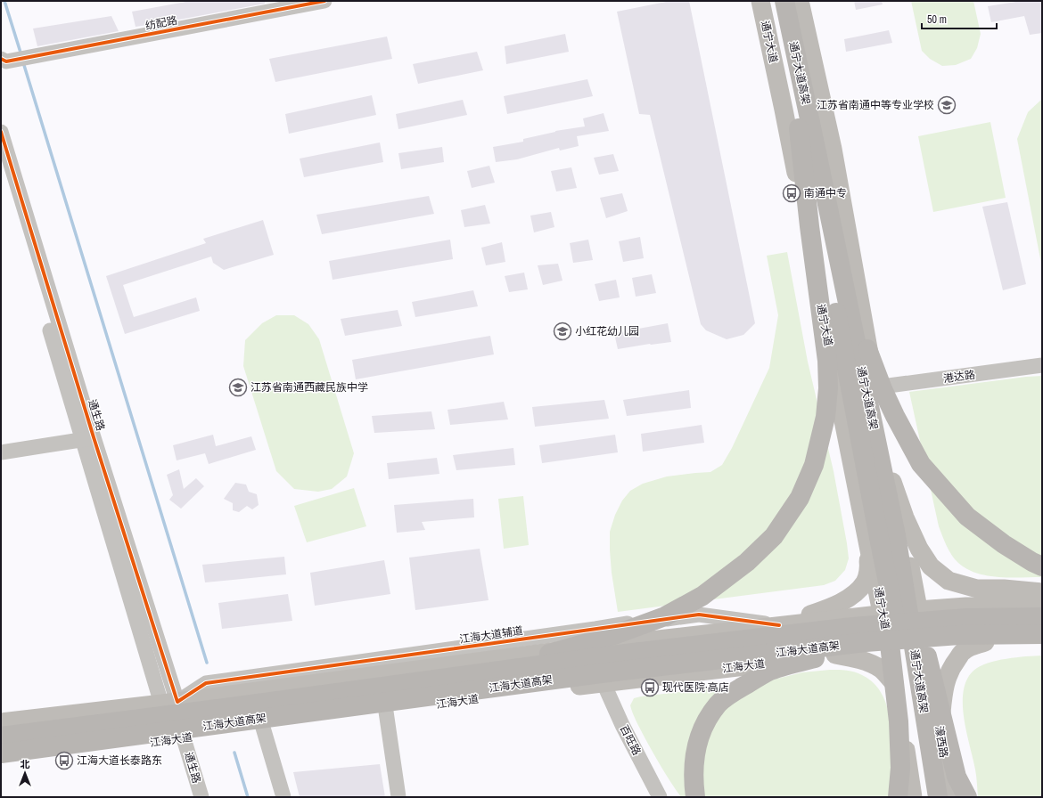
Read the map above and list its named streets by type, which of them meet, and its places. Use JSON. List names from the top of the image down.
{
  "streets": {
    "highway": ["通宁大道高架", "江海大道高架"],
    "main road": ["通宁大道", "江海大道", "濠西路"],
    "street": [
      "纺配路",
      "港达路",
      "通生路",
      "江海大道辅道",
      "百旺路"
    ]
  },
  "crossings": [
    ["通宁大道", "通宁大道高架"],
    ["通宁大道", "江海大道"],
    ["通生路", "江海大道辅道"],
    ["通生路", "江海大道"],
    ["江海大道", "百旺路"],
    ["江海大道", "濠西路"]
  ],
  "places": {
    "school or university": ["江苏省南通中等专业学校", "小红花幼儿园", "江苏省南通西藏民族中学"],
    "bus stop": ["南通中专", "现代医院·高店", "江海大道长泰路东"]
  },
  "scale_bar": "50 m",
  "north": "top"
}
